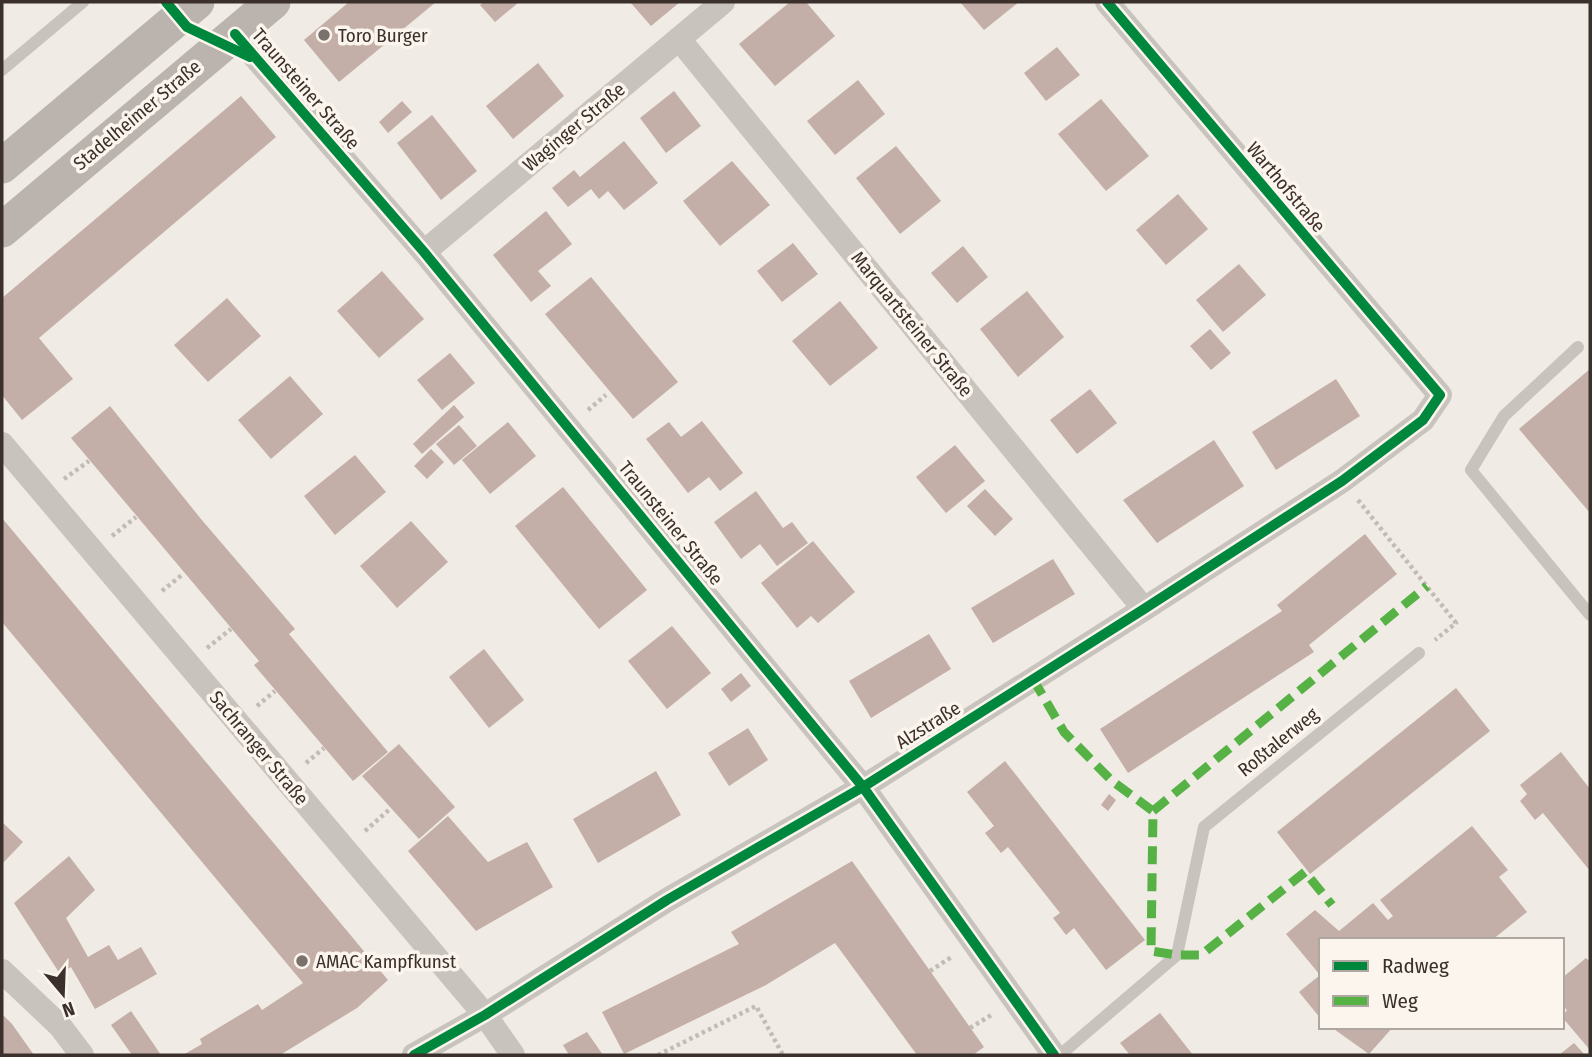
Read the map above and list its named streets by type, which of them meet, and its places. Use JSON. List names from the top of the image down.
{
  "streets": {
    "main road": ["Stadelheimer Straße"],
    "street": [
      "Traunsteiner Straße",
      "Waginger Straße",
      "Warthofstraße",
      "Marquartsteiner Straße",
      "Alzstraße",
      "Sachranger Straße"
    ],
    "lane": ["Roßtalerweg"]
  },
  "crossings": [
    ["Traunsteiner Straße", "Stadelheimer Straße"],
    ["Traunsteiner Straße", "Waginger Straße"],
    ["Traunsteiner Straße", "Alzstraße"],
    ["Waginger Straße", "Marquartsteiner Straße"],
    ["Warthofstraße", "Alzstraße"],
    ["Marquartsteiner Straße", "Alzstraße"],
    ["Alzstraße", "Sachranger Straße"]
  ],
  "places": ["Toro Burger", "AMAC Kampfkunst"],
  "legend": ["Radweg", "Weg"],
  "north": "bottom"
}
